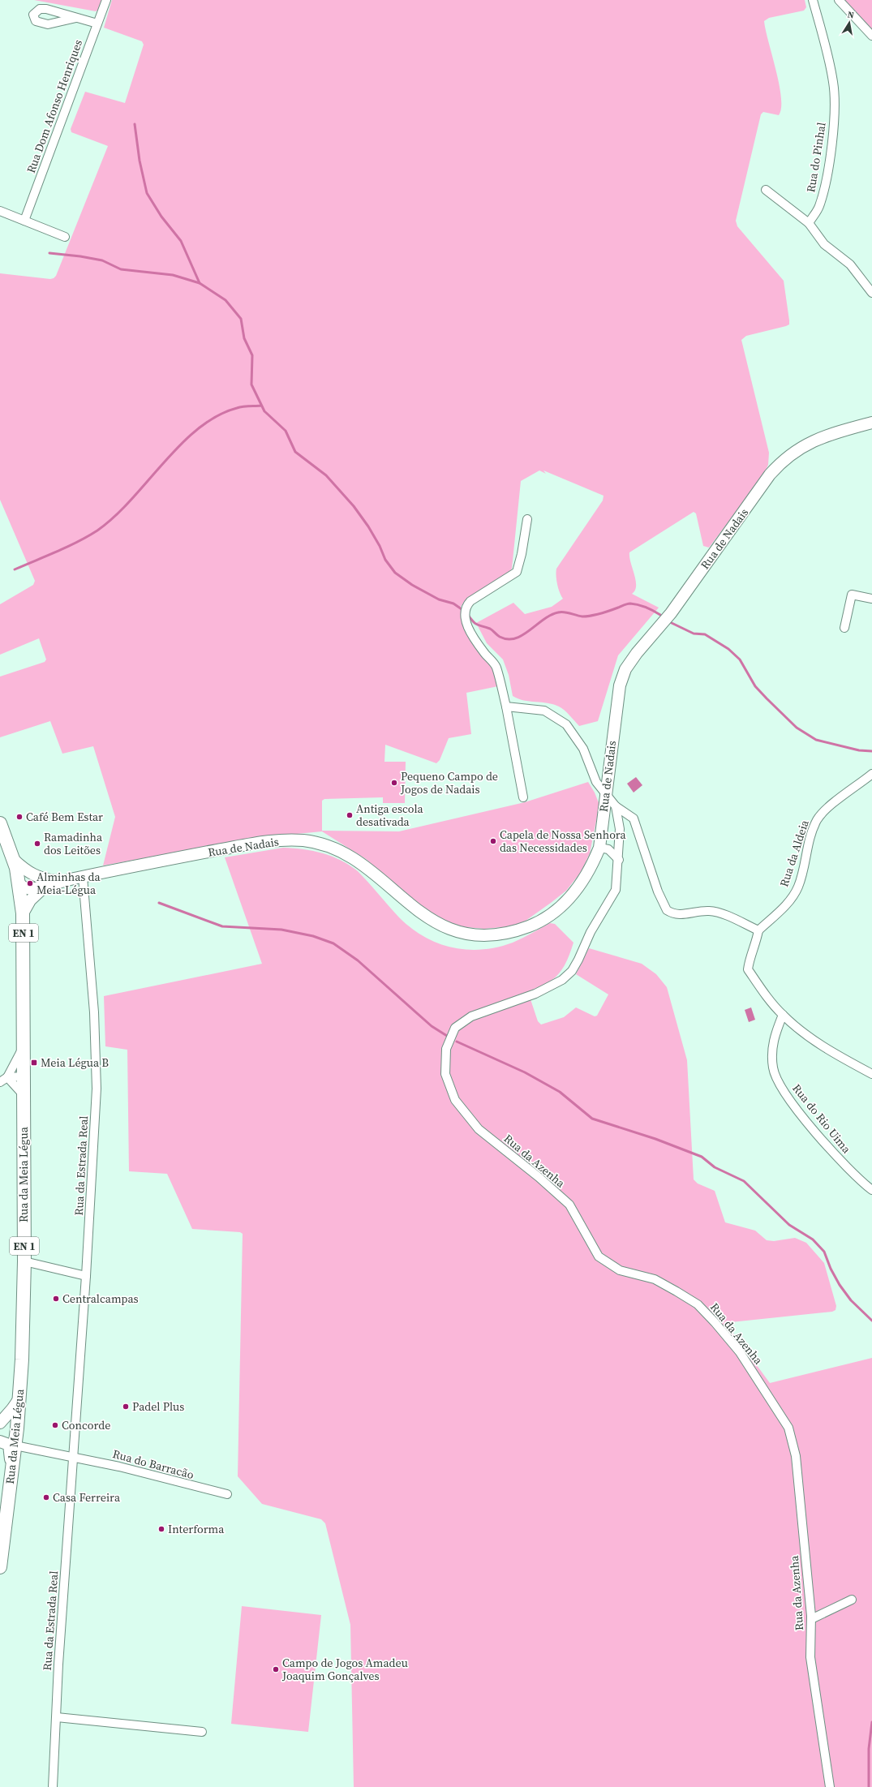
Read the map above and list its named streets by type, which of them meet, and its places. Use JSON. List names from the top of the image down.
{
  "streets": {
    "main road": ["EN 1", "Rua da Meia Légua"],
    "street": [
      "Rua Dom Afonso Henriques",
      "Rua do Pinhal",
      "Rua de Nadais",
      "Rua da Aldeia",
      "Rua do Rio Uima",
      "Rua da Azenha",
      "Rua da Estrada Real",
      "Rua do Barracão"
    ]
  },
  "crossings": [
    ["Rua de Nadais", "Rua da Estrada Real"],
    ["Rua de Nadais", "Rua da Meia Légua"],
    ["Rua da Estrada Real", "Rua do Barracão"]
  ],
  "places": {
    "other": [
      "Pequeno Campo de Jogos de Nadais",
      "Antiga escola desativada",
      "Café Bem Estar",
      "Capela de Nossa Senhora das Necessidades",
      "Ramadinha dos Leitões",
      "Alminhas da Meia-Légua",
      "Centralcampas",
      "Padel Plus",
      "Concorde",
      "Casa Ferreira",
      "Interforma",
      "Campo de Jogos Amadeu Joaquim Gonçalves"
    ],
    "transit": ["Meia Légua B"]
  },
  "north": "top"
}
